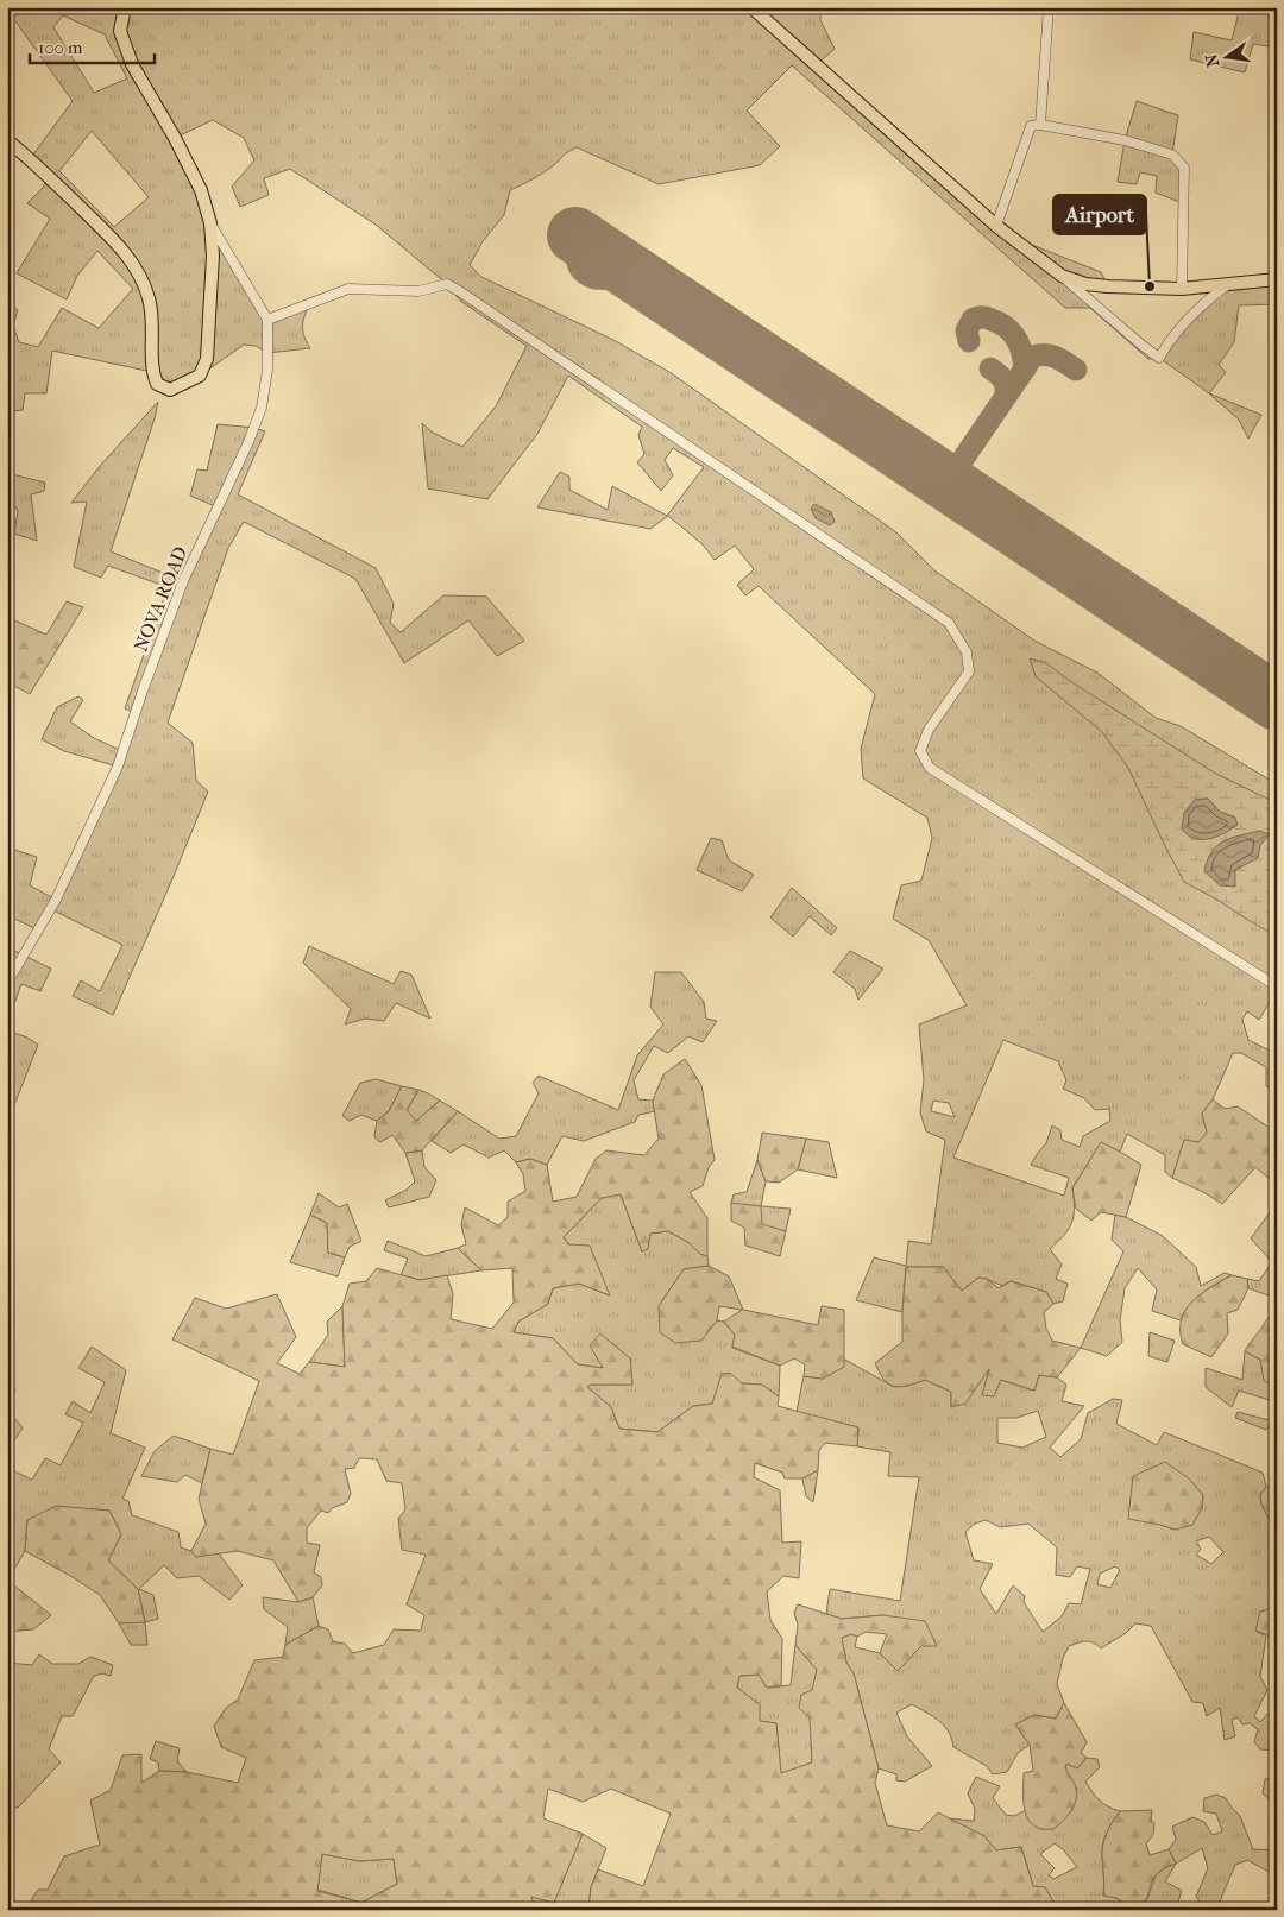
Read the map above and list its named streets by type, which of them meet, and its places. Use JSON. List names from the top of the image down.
{
  "streets": {
    "street": ["NOVA ROAD"]
  },
  "places": ["Airport"],
  "scale_bar": "100 m",
  "north": "left"
}
